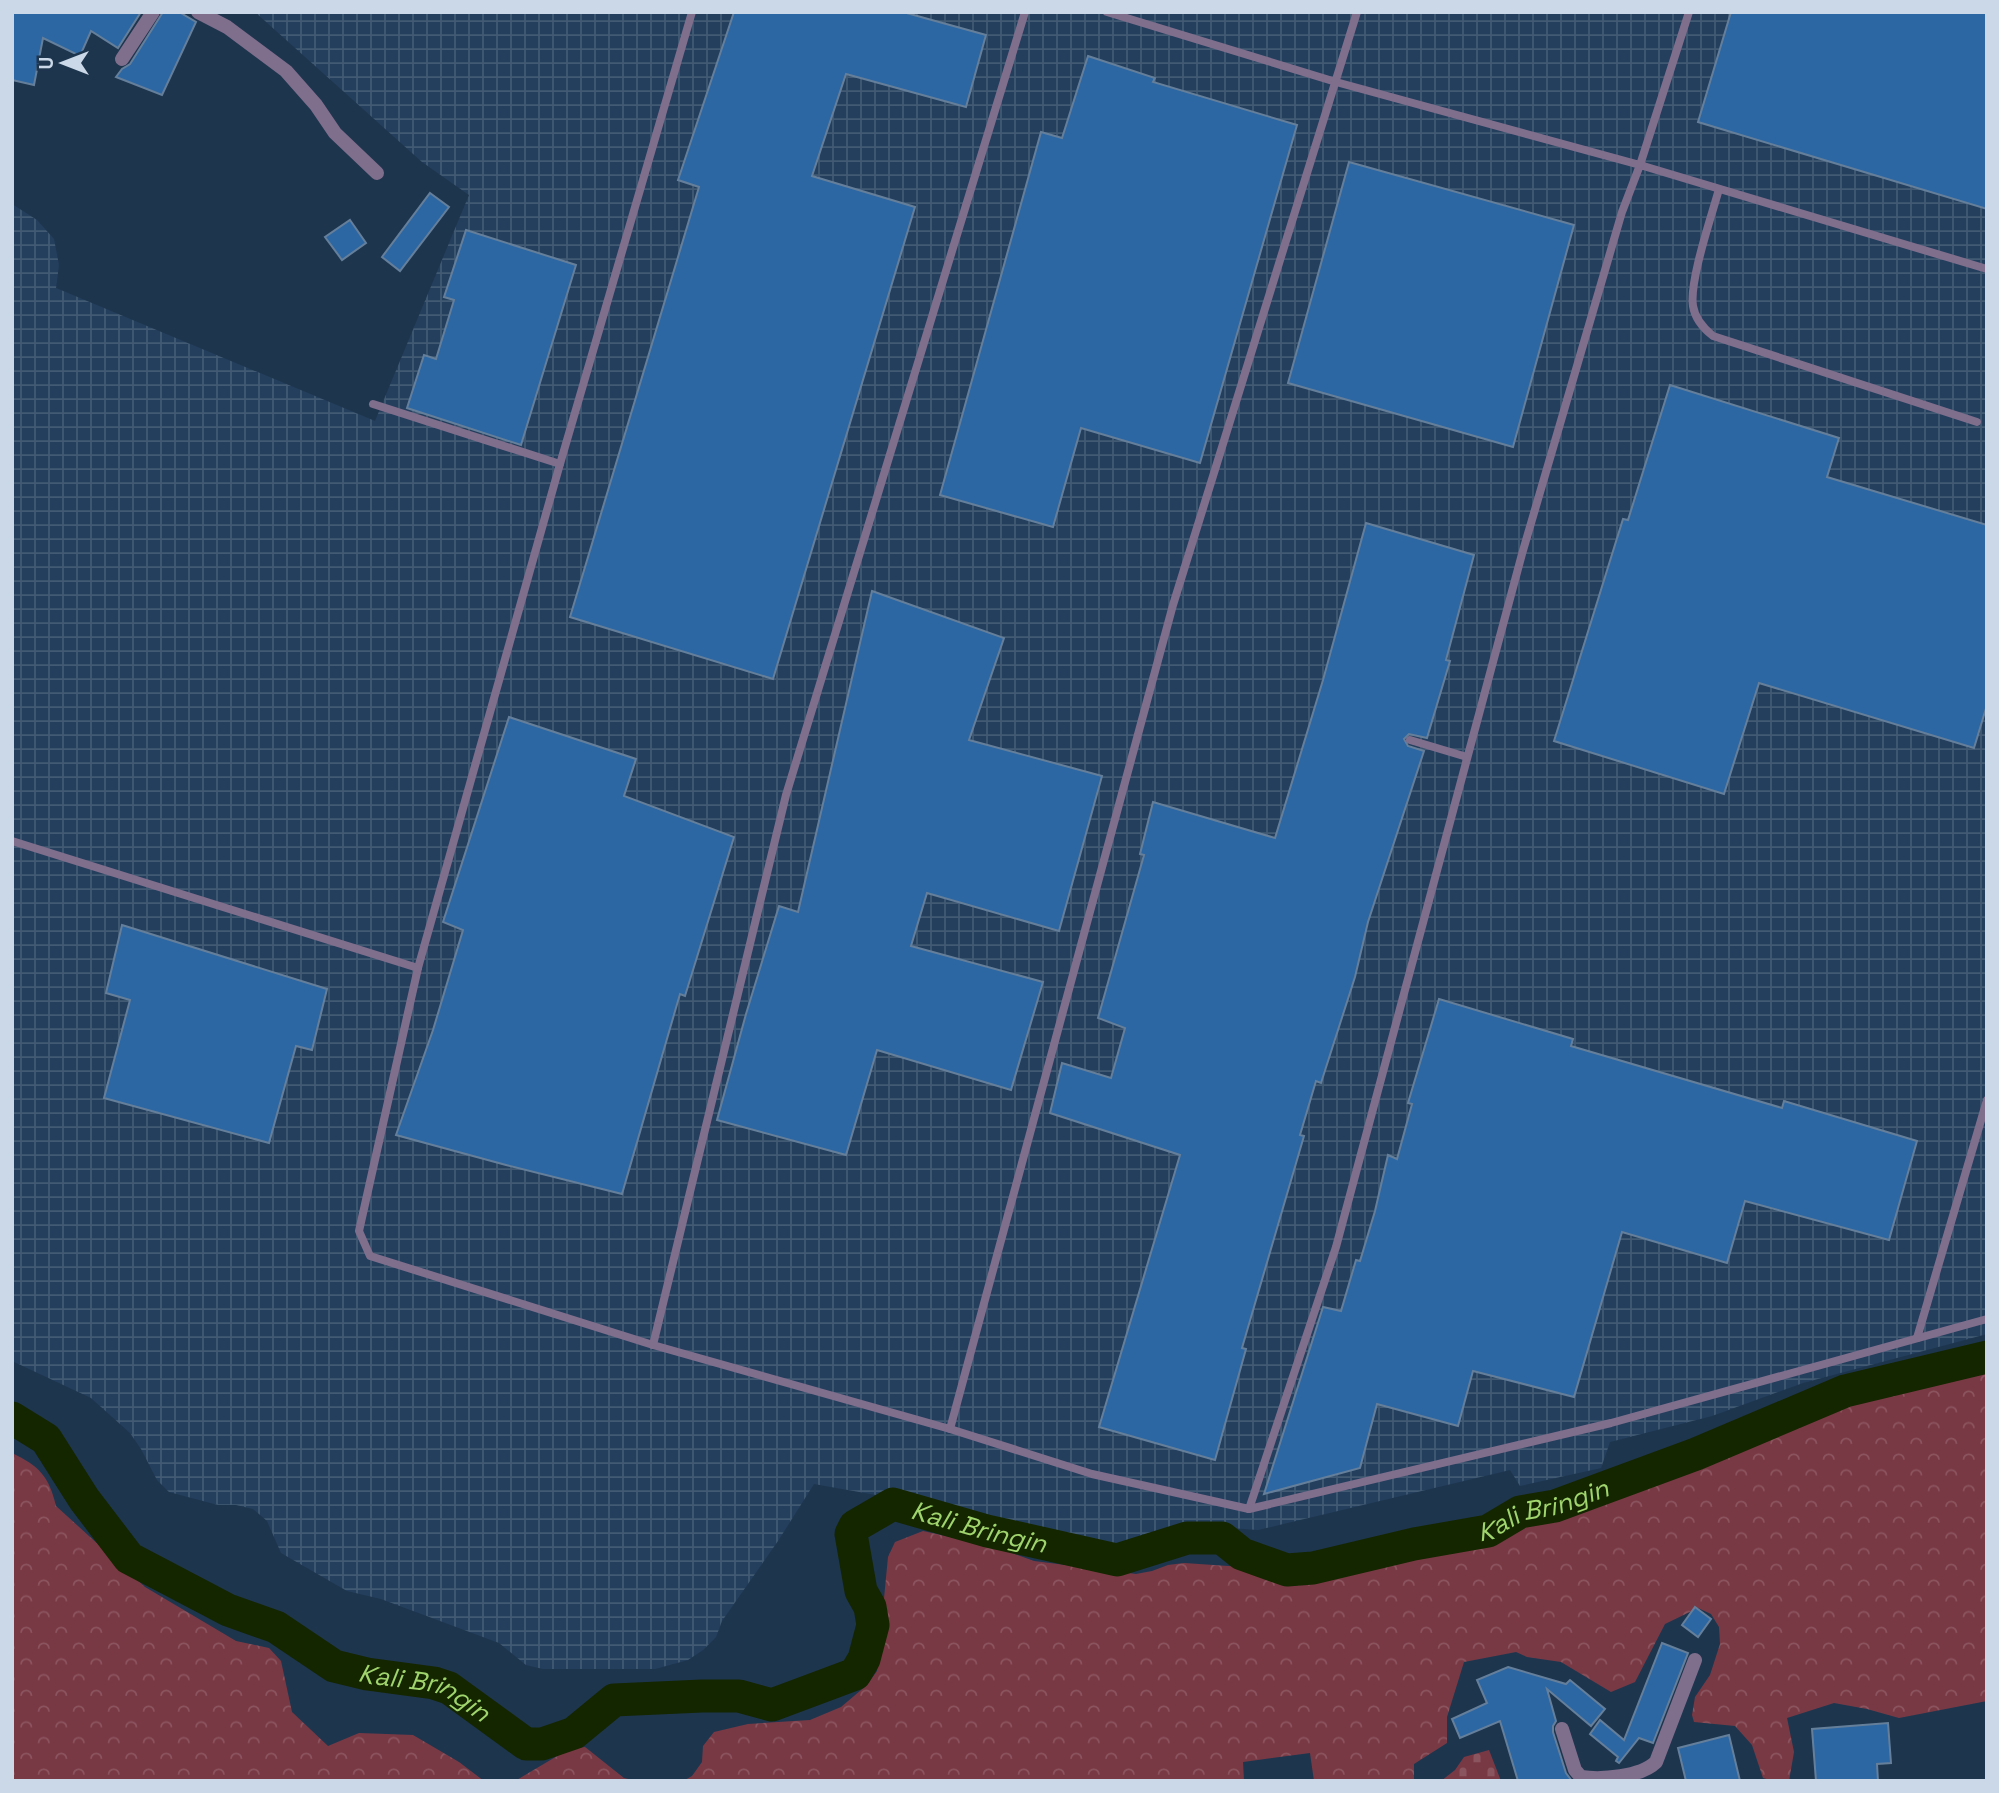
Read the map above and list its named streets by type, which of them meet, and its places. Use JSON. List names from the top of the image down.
{
  "water": ["Kali Bringin"],
  "north": "left"
}
